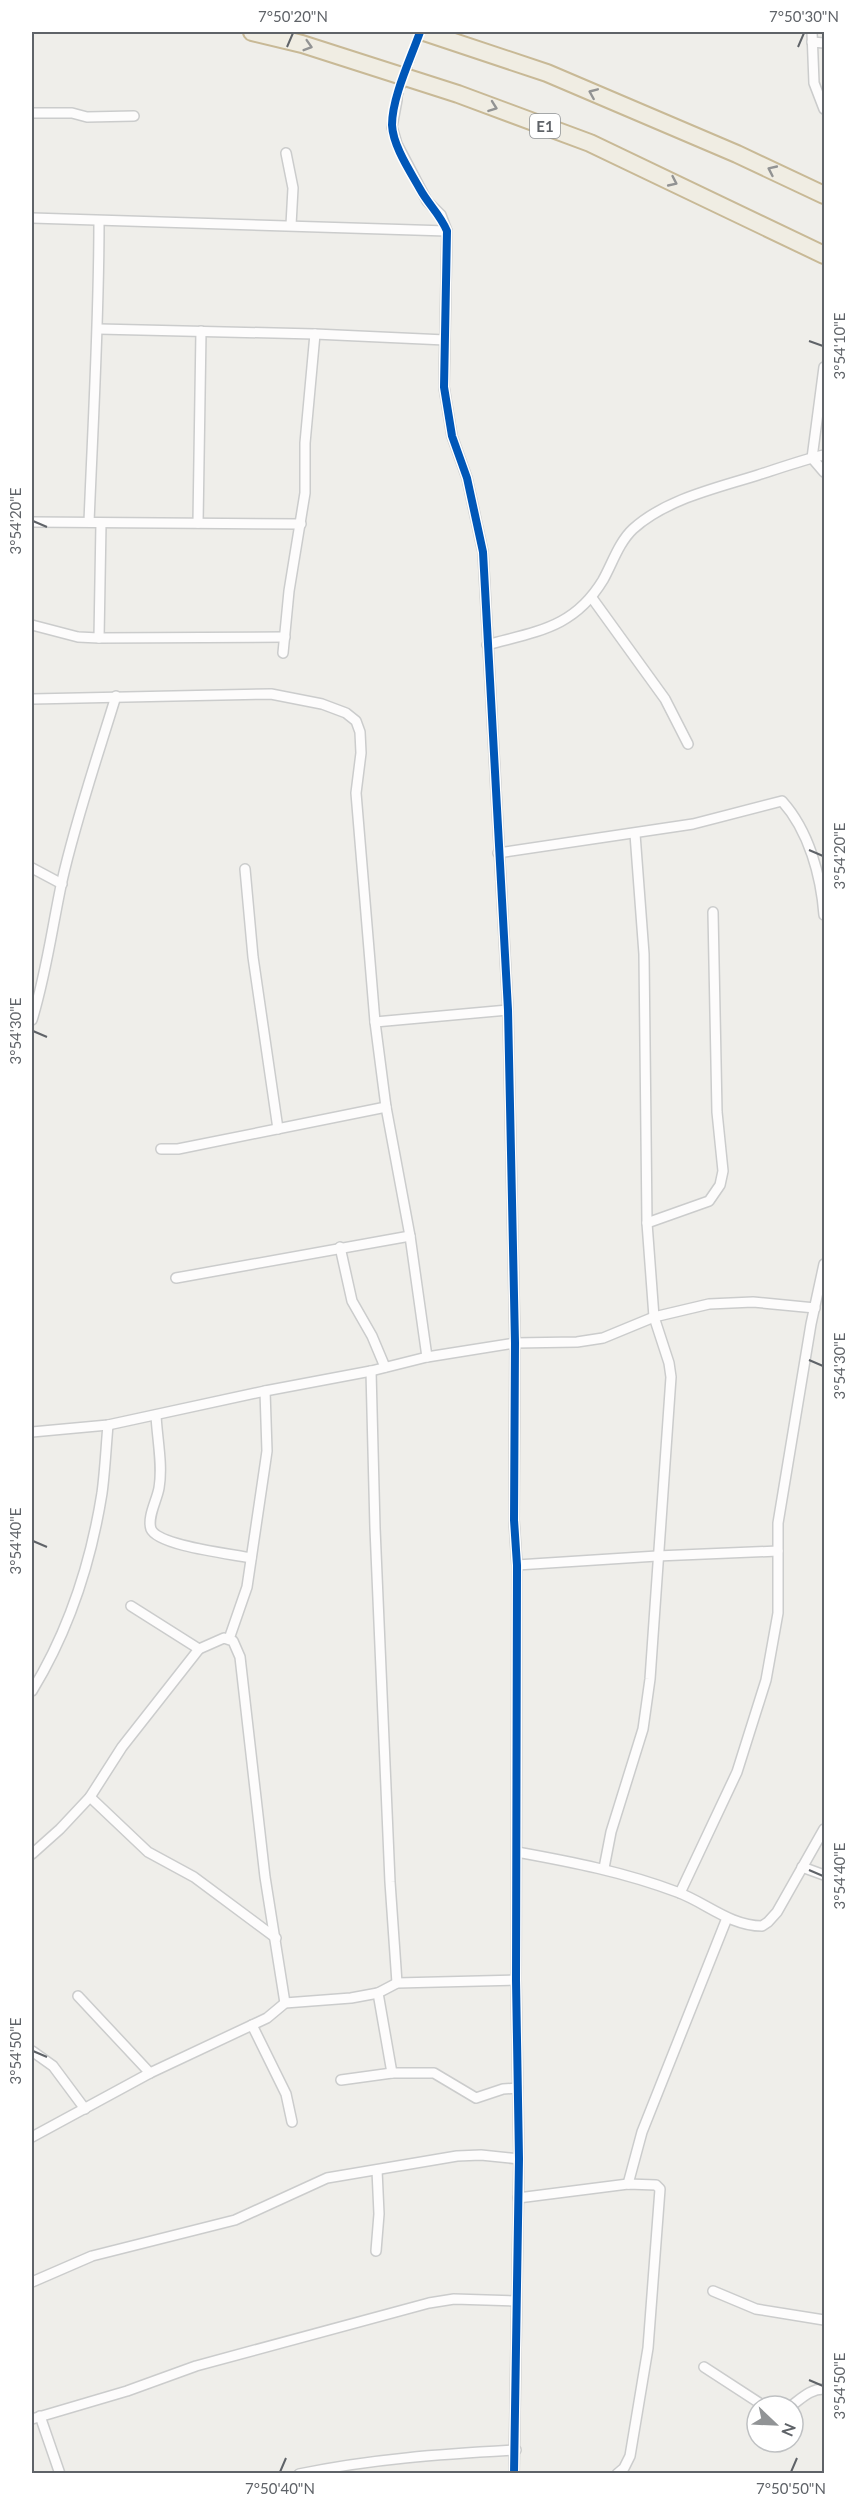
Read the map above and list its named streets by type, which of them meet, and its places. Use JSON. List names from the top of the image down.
{
  "streets": {
    "highway": ["E1"]
  },
  "north": "bottom right",
  "coordinates": [
    "7°50'20\"N",
    "7°50'30\"N",
    "3°54'10\"E",
    "3°54'20\"E",
    "3°54'30\"E",
    "3°54'40\"E",
    "3°54'50\"E",
    "7°50'40\"N",
    "7°50'50\"N"
  ]
}
